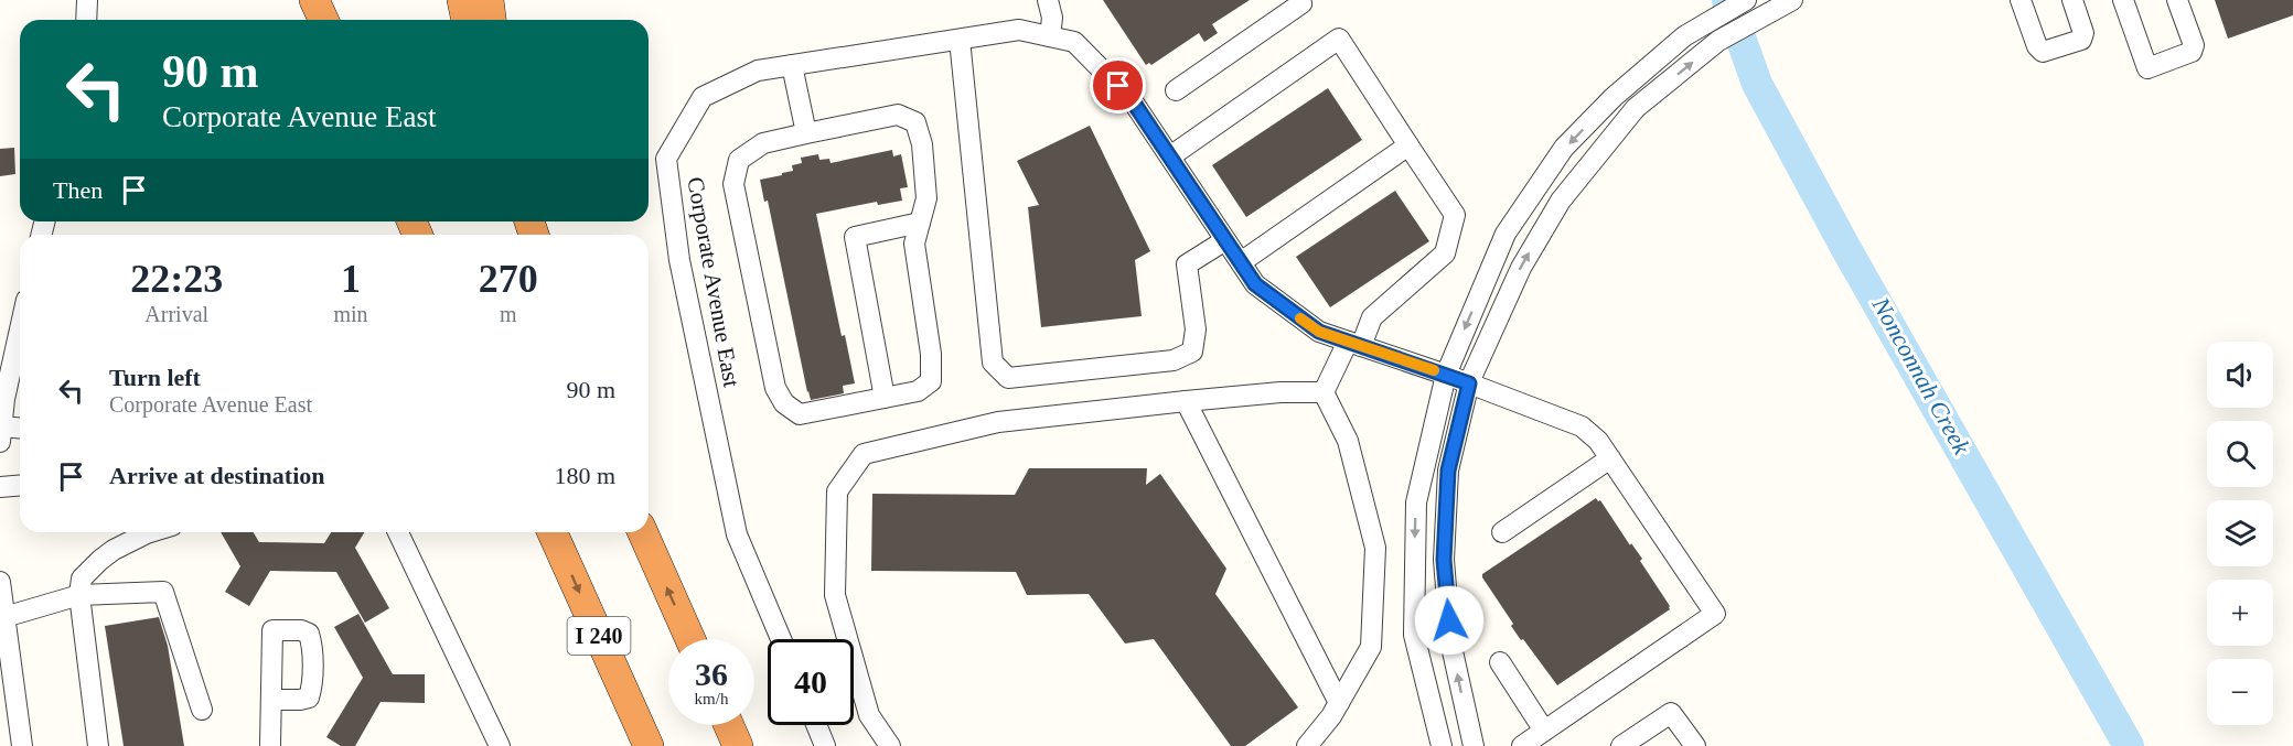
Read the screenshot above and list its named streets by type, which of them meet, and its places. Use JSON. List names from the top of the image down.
{
  "streets": {
    "highway": ["I 240"],
    "street": ["Corporate Avenue East"]
  },
  "water": ["Nonconnah Creek"],
  "page": {
    "turn": ["90 m", "Corporate Avenue East"],
    "then": "Then",
    "eta": [
      "22:23",
      "Arrival",
      "1",
      "min",
      "270",
      "m"
    ],
    "map_buttons": ["+", "−"],
    "list": [
      {
        "name": "Turn left",
        "note": "Corporate Avenue East",
        "value": "90 m"
      },
      {
        "name": "Arrive at destination",
        "value": "180 m"
      }
    ],
    "speed": "36 km/h",
    "limit": "40"
  }
}
